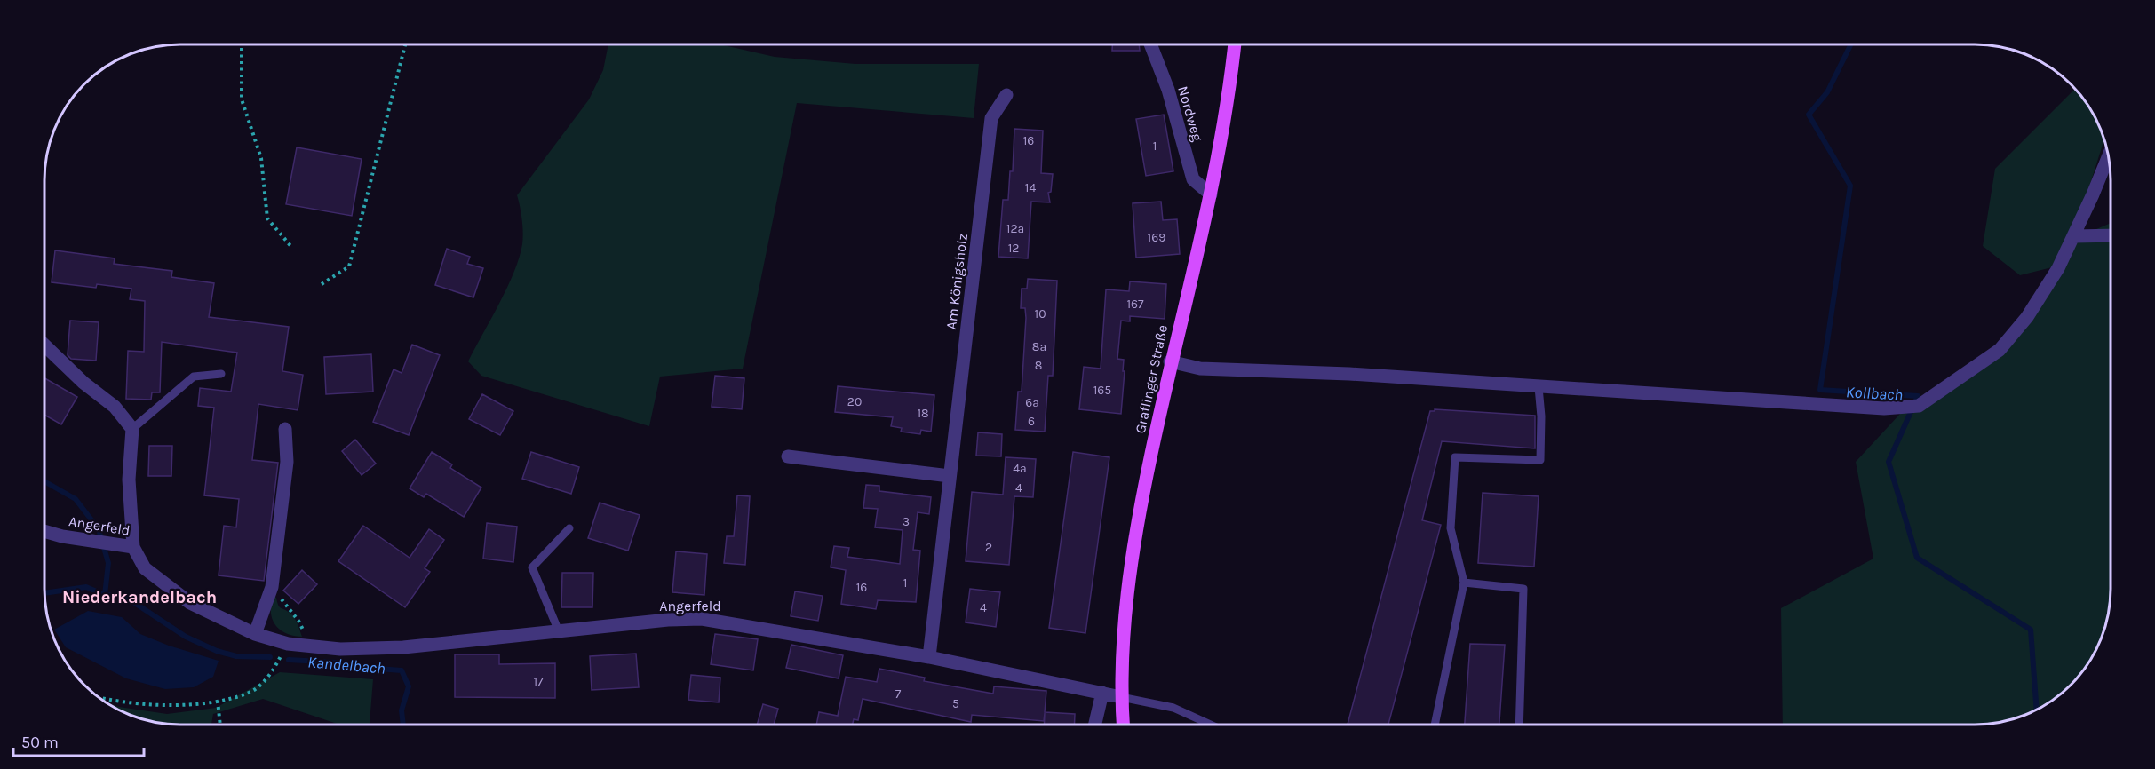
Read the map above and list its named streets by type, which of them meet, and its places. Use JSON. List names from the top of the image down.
{
  "streets": {
    "main road": ["Graflinger Straße"],
    "street": ["Nordweg", "Am Königsholz", "Angerfeld"]
  },
  "crossings": [
    ["Nordweg", "Graflinger Straße"],
    ["Am Königsholz", "Angerfeld"],
    ["Graflinger Straße", "Angerfeld"]
  ],
  "districts": ["Niederkandelbach"],
  "water": ["Kollbach", "Kandelbach"],
  "house_numbers": [
    "16",
    "1",
    "14",
    "12a",
    "169",
    "12",
    "167",
    "10",
    "8a",
    "8",
    "165",
    "20",
    "6a",
    "18",
    "6",
    "4a",
    "4",
    "3",
    "2",
    "1",
    "16",
    "4",
    "17",
    "7",
    "5"
  ],
  "scale_bar": "50 m"
}
